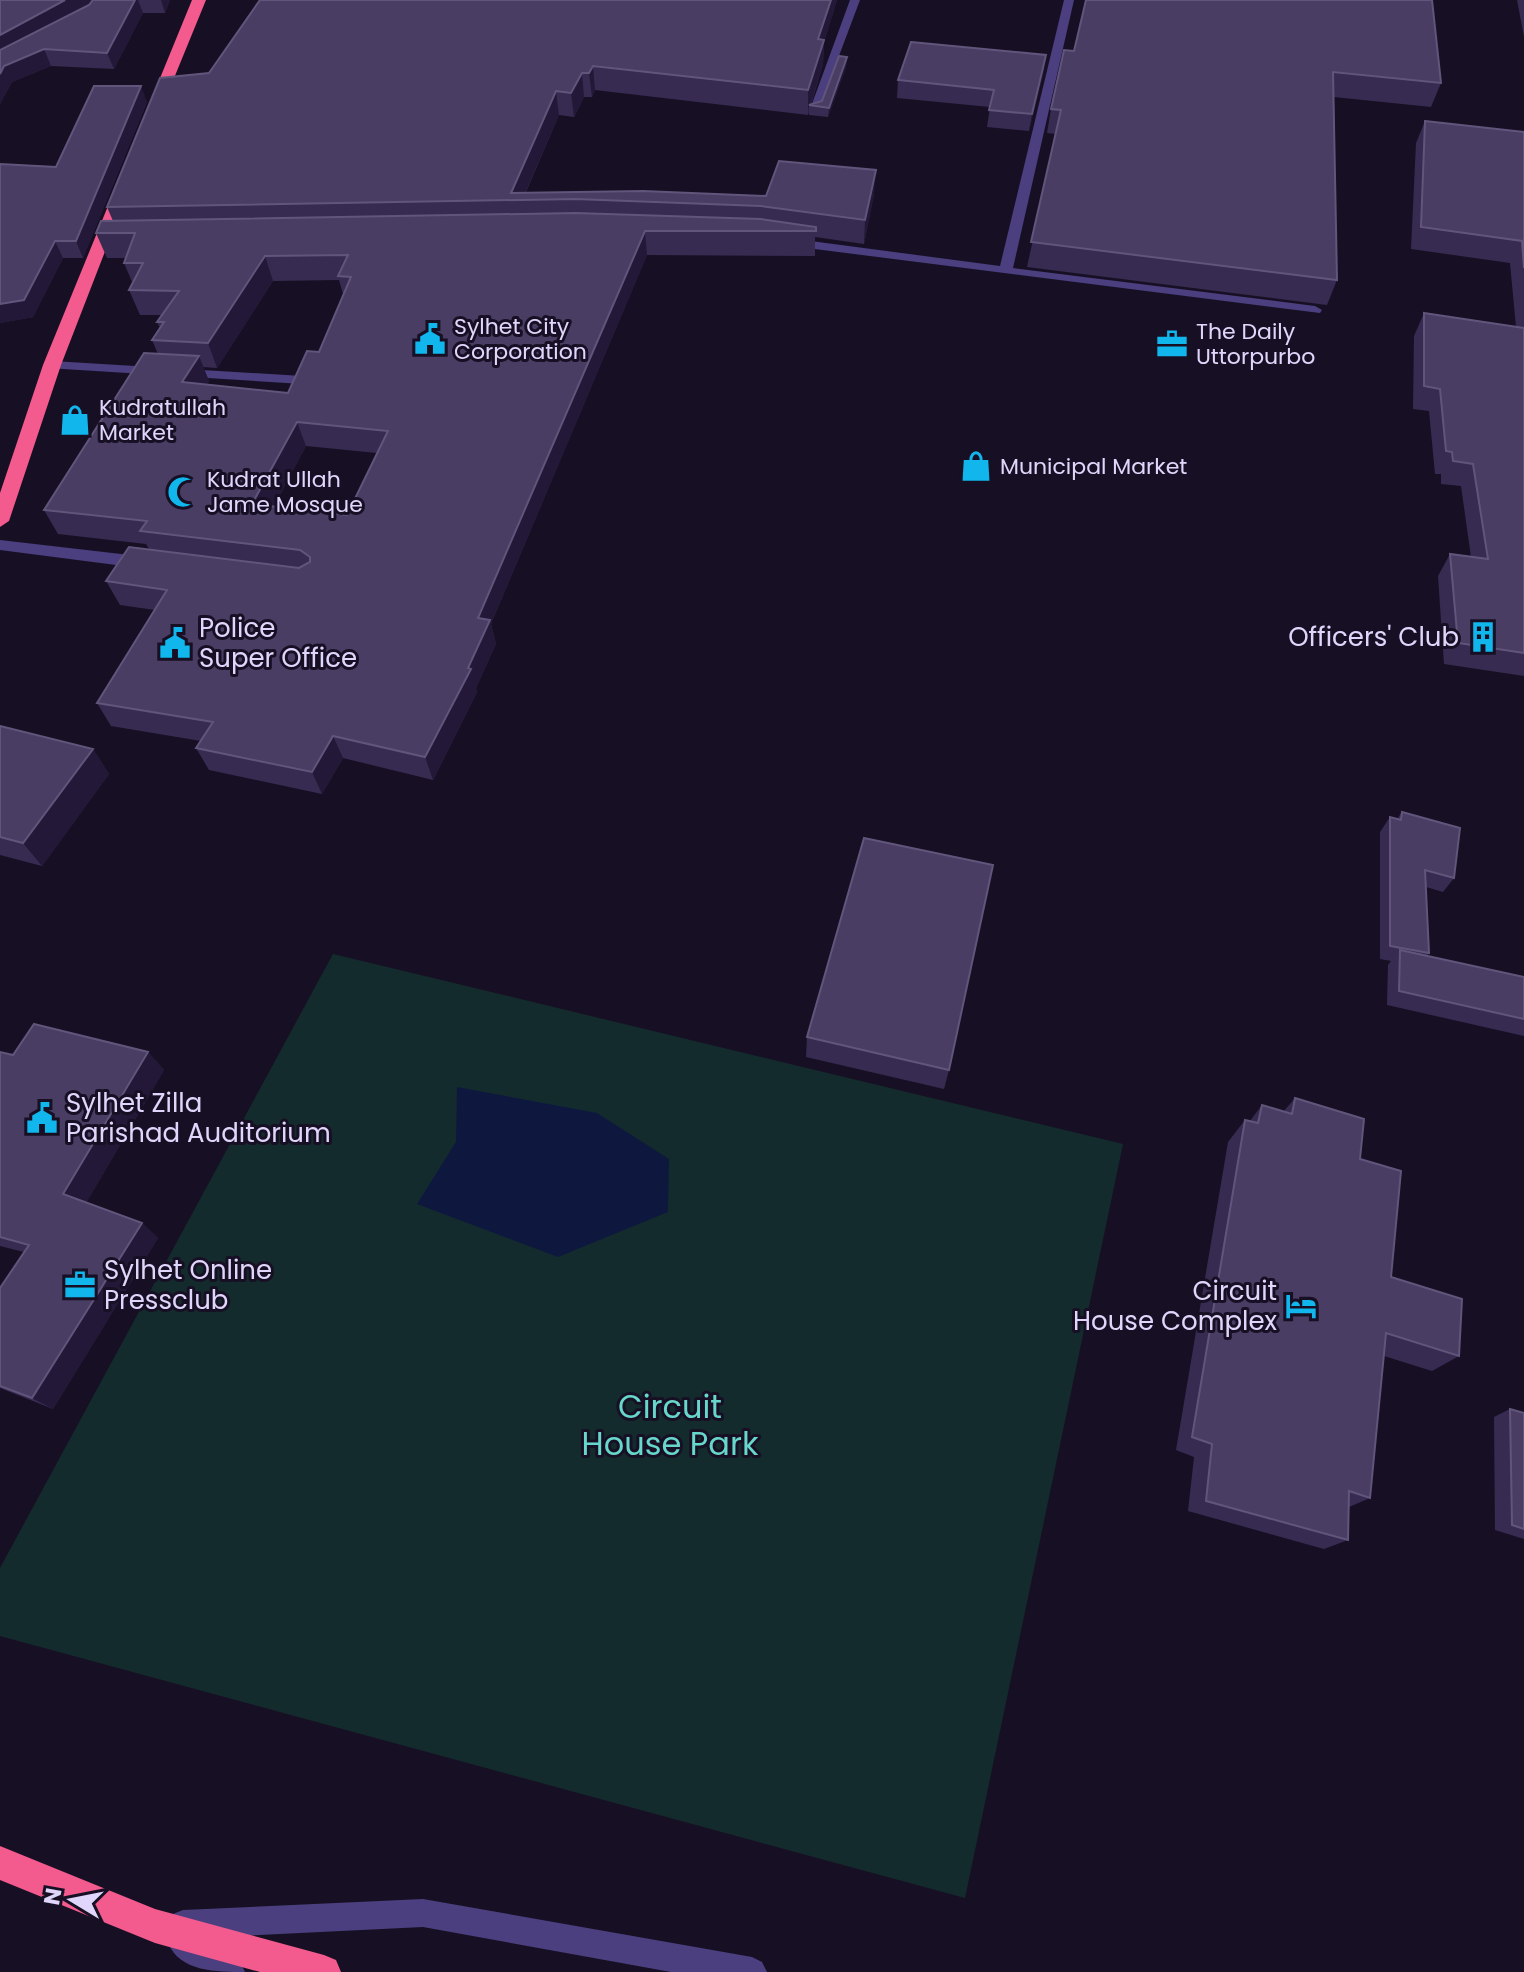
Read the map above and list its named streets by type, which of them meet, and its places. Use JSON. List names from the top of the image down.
{
  "parks": ["Circuit House Park"],
  "places": {
    "public building": ["Sylhet City Corporation", "Police Super Office", "Sylhet Zilla Parishad Auditorium"],
    "office": ["The Daily Uttorpurbo", "Sylhet Online Pressclub"],
    "shop": ["Kudratullah Market", "Municipal Market"],
    "mosque": ["Kudrat Ullah Jame Mosque"],
    "building": ["Officers' Club"],
    "hotel": ["Circuit House Complex"]
  },
  "north": "left"
}
